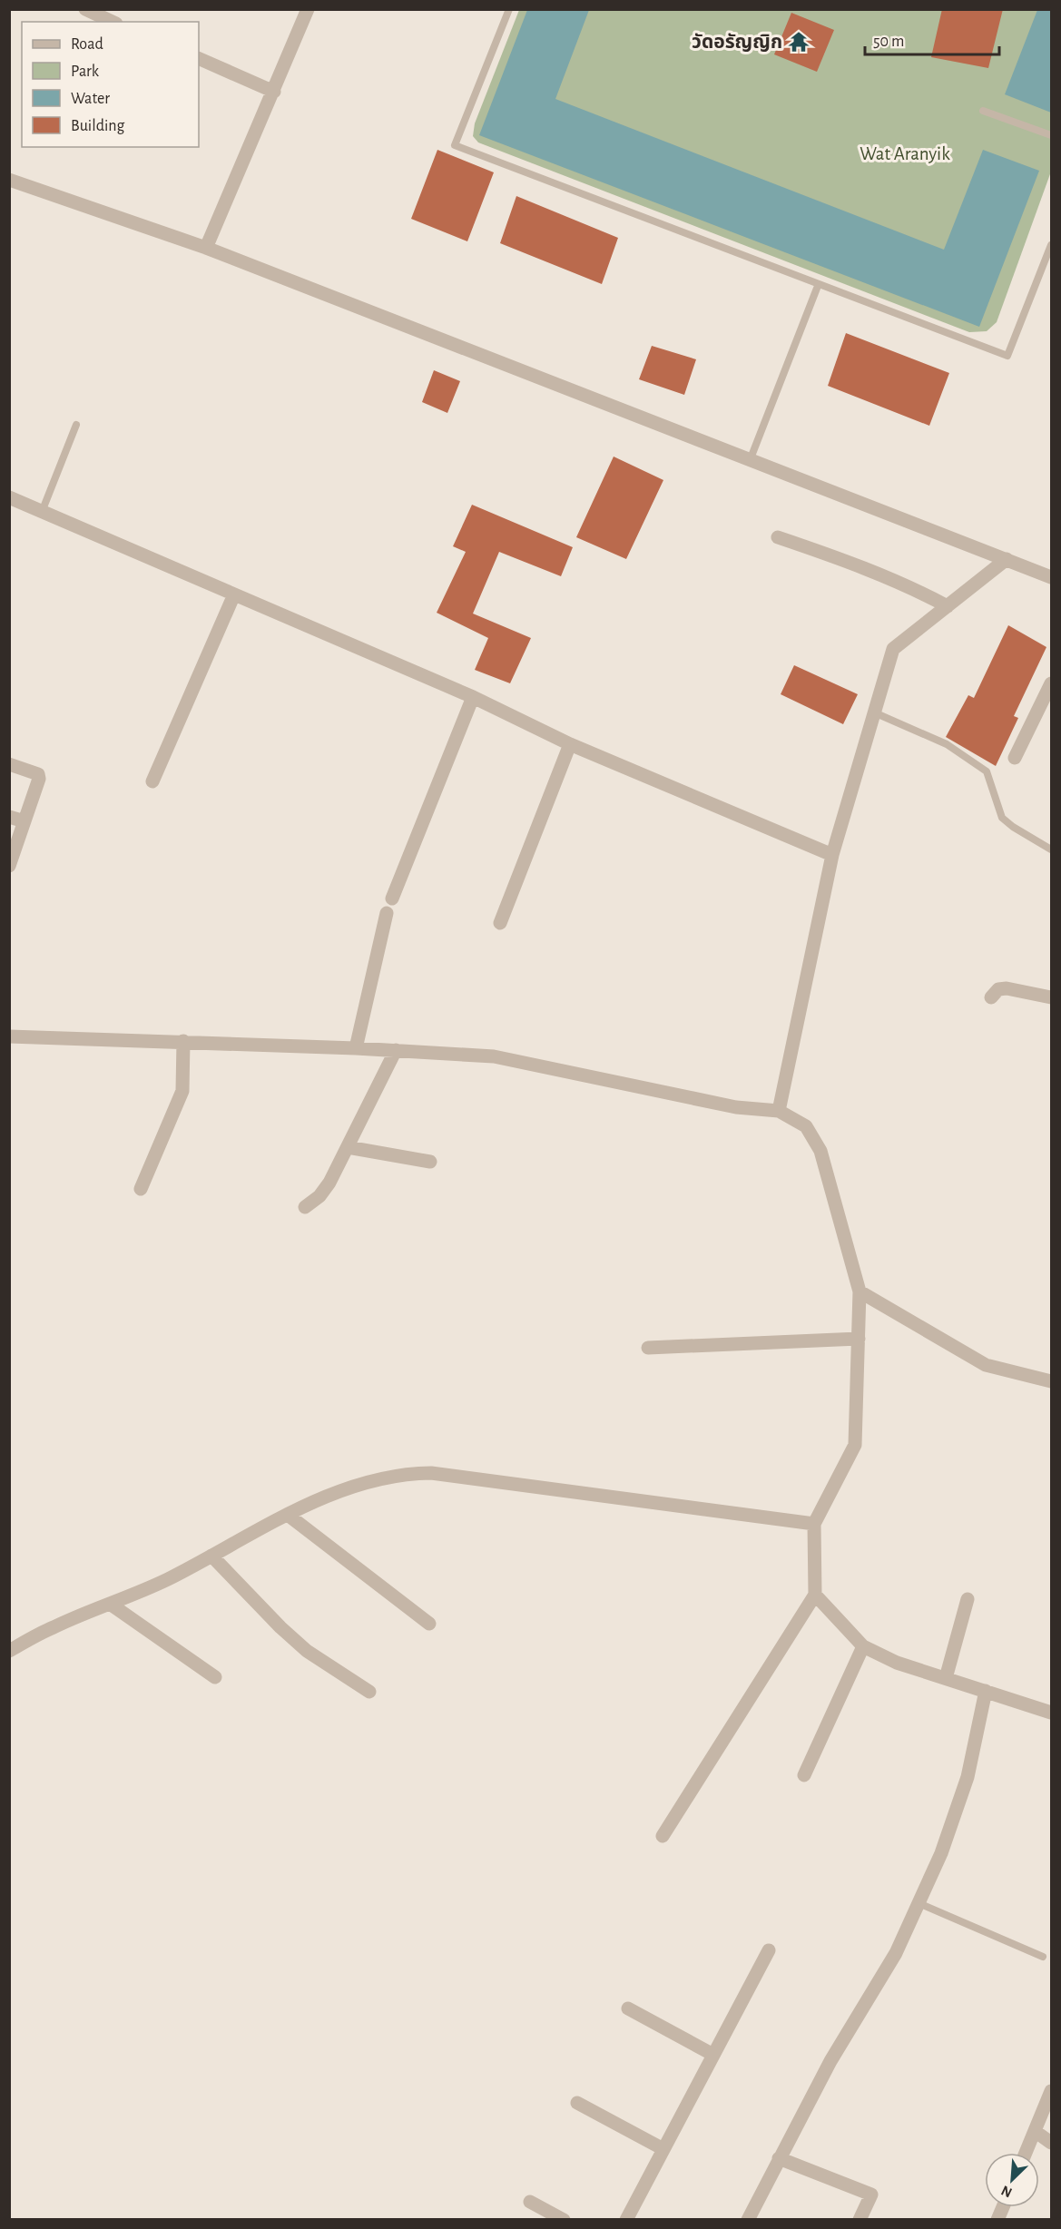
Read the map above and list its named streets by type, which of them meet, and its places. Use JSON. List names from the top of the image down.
{
  "parks": ["Wat Aranyik"],
  "places": {
    "temple": ["วัดอรัญญิก"]
  },
  "legend": [
    "Road",
    "Park",
    "Water",
    "Building"
  ],
  "scale_bar": "50 m",
  "north": "bottom left"
}
